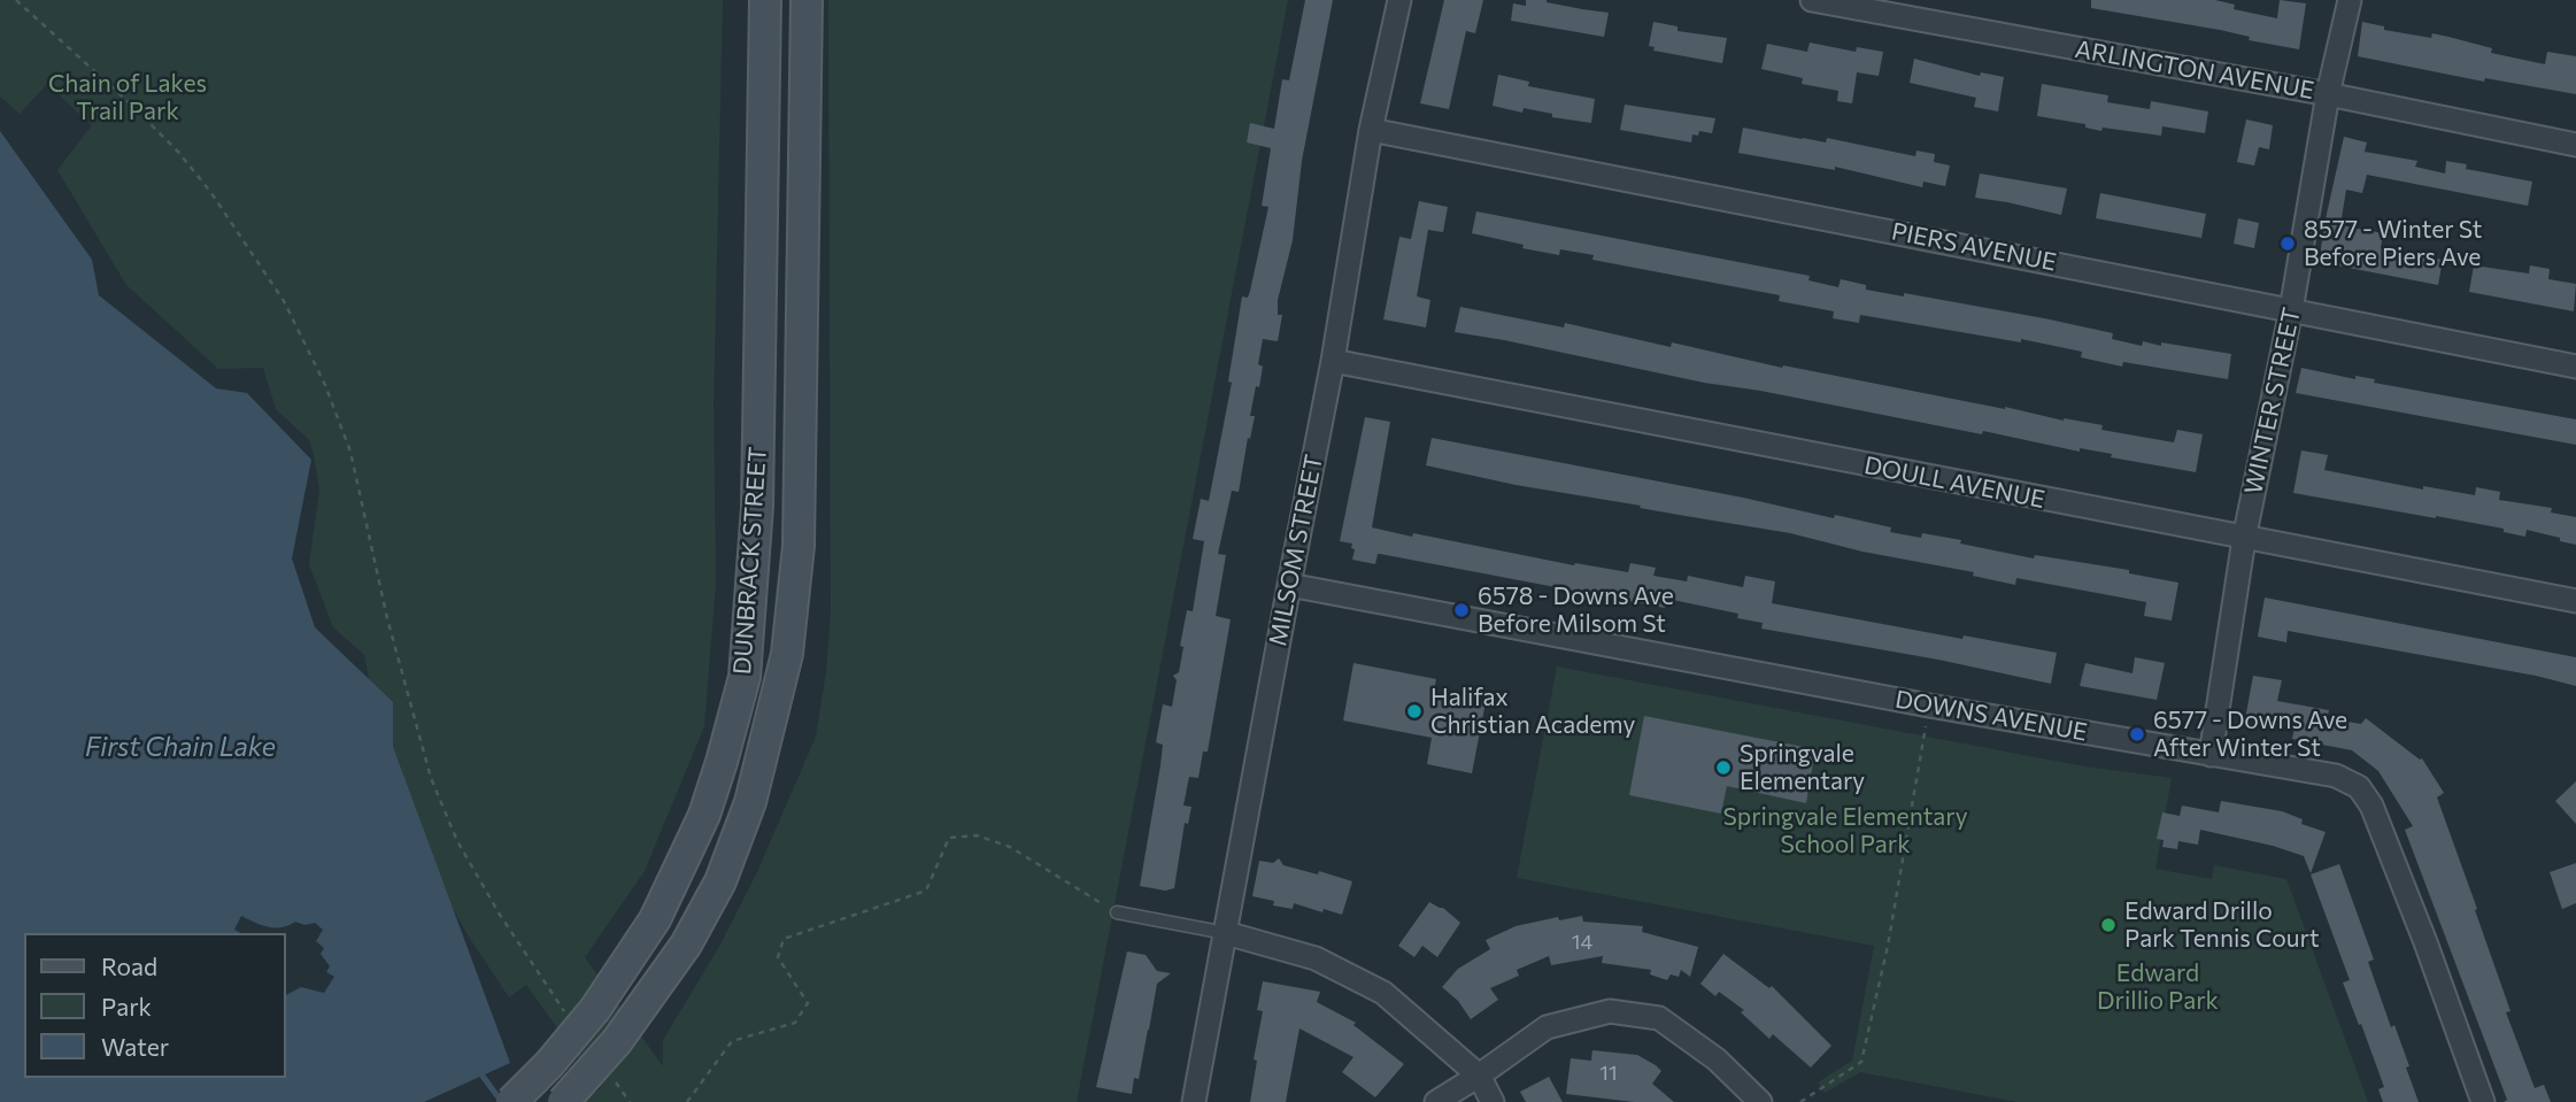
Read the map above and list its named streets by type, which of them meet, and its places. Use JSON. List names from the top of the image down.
{
  "streets": {
    "main road": ["DUNBRACK STREET"],
    "street": [
      "ARLINGTON AVENUE",
      "PIERS AVENUE",
      "WINTER STREET",
      "DOULL AVENUE",
      "MILSOM STREET",
      "DOWNS AVENUE"
    ]
  },
  "crossings": [
    ["ARLINGTON AVENUE", "WINTER STREET"],
    ["PIERS AVENUE", "WINTER STREET"],
    ["PIERS AVENUE", "MILSOM STREET"],
    ["WINTER STREET", "DOULL AVENUE"],
    ["WINTER STREET", "DOWNS AVENUE"],
    ["DOULL AVENUE", "MILSOM STREET"],
    ["MILSOM STREET", "DOWNS AVENUE"]
  ],
  "water": ["First Chain Lake"],
  "parks": ["Chain of Lakes Trail Park", "Springvale Elementary School Park", "Edward Drillio Park"],
  "places": [
    "8577 - Winter St Before Piers Ave",
    "6578 - Downs Ave Before Milsom St",
    "Halifax Christian Academy",
    "6577 - Downs Ave After Winter St",
    "Springvale Elementary",
    "Edward Drillo Park Tennis Court"
  ],
  "house_numbers": ["14", "11"],
  "legend": ["Road", "Park", "Water"]
}
